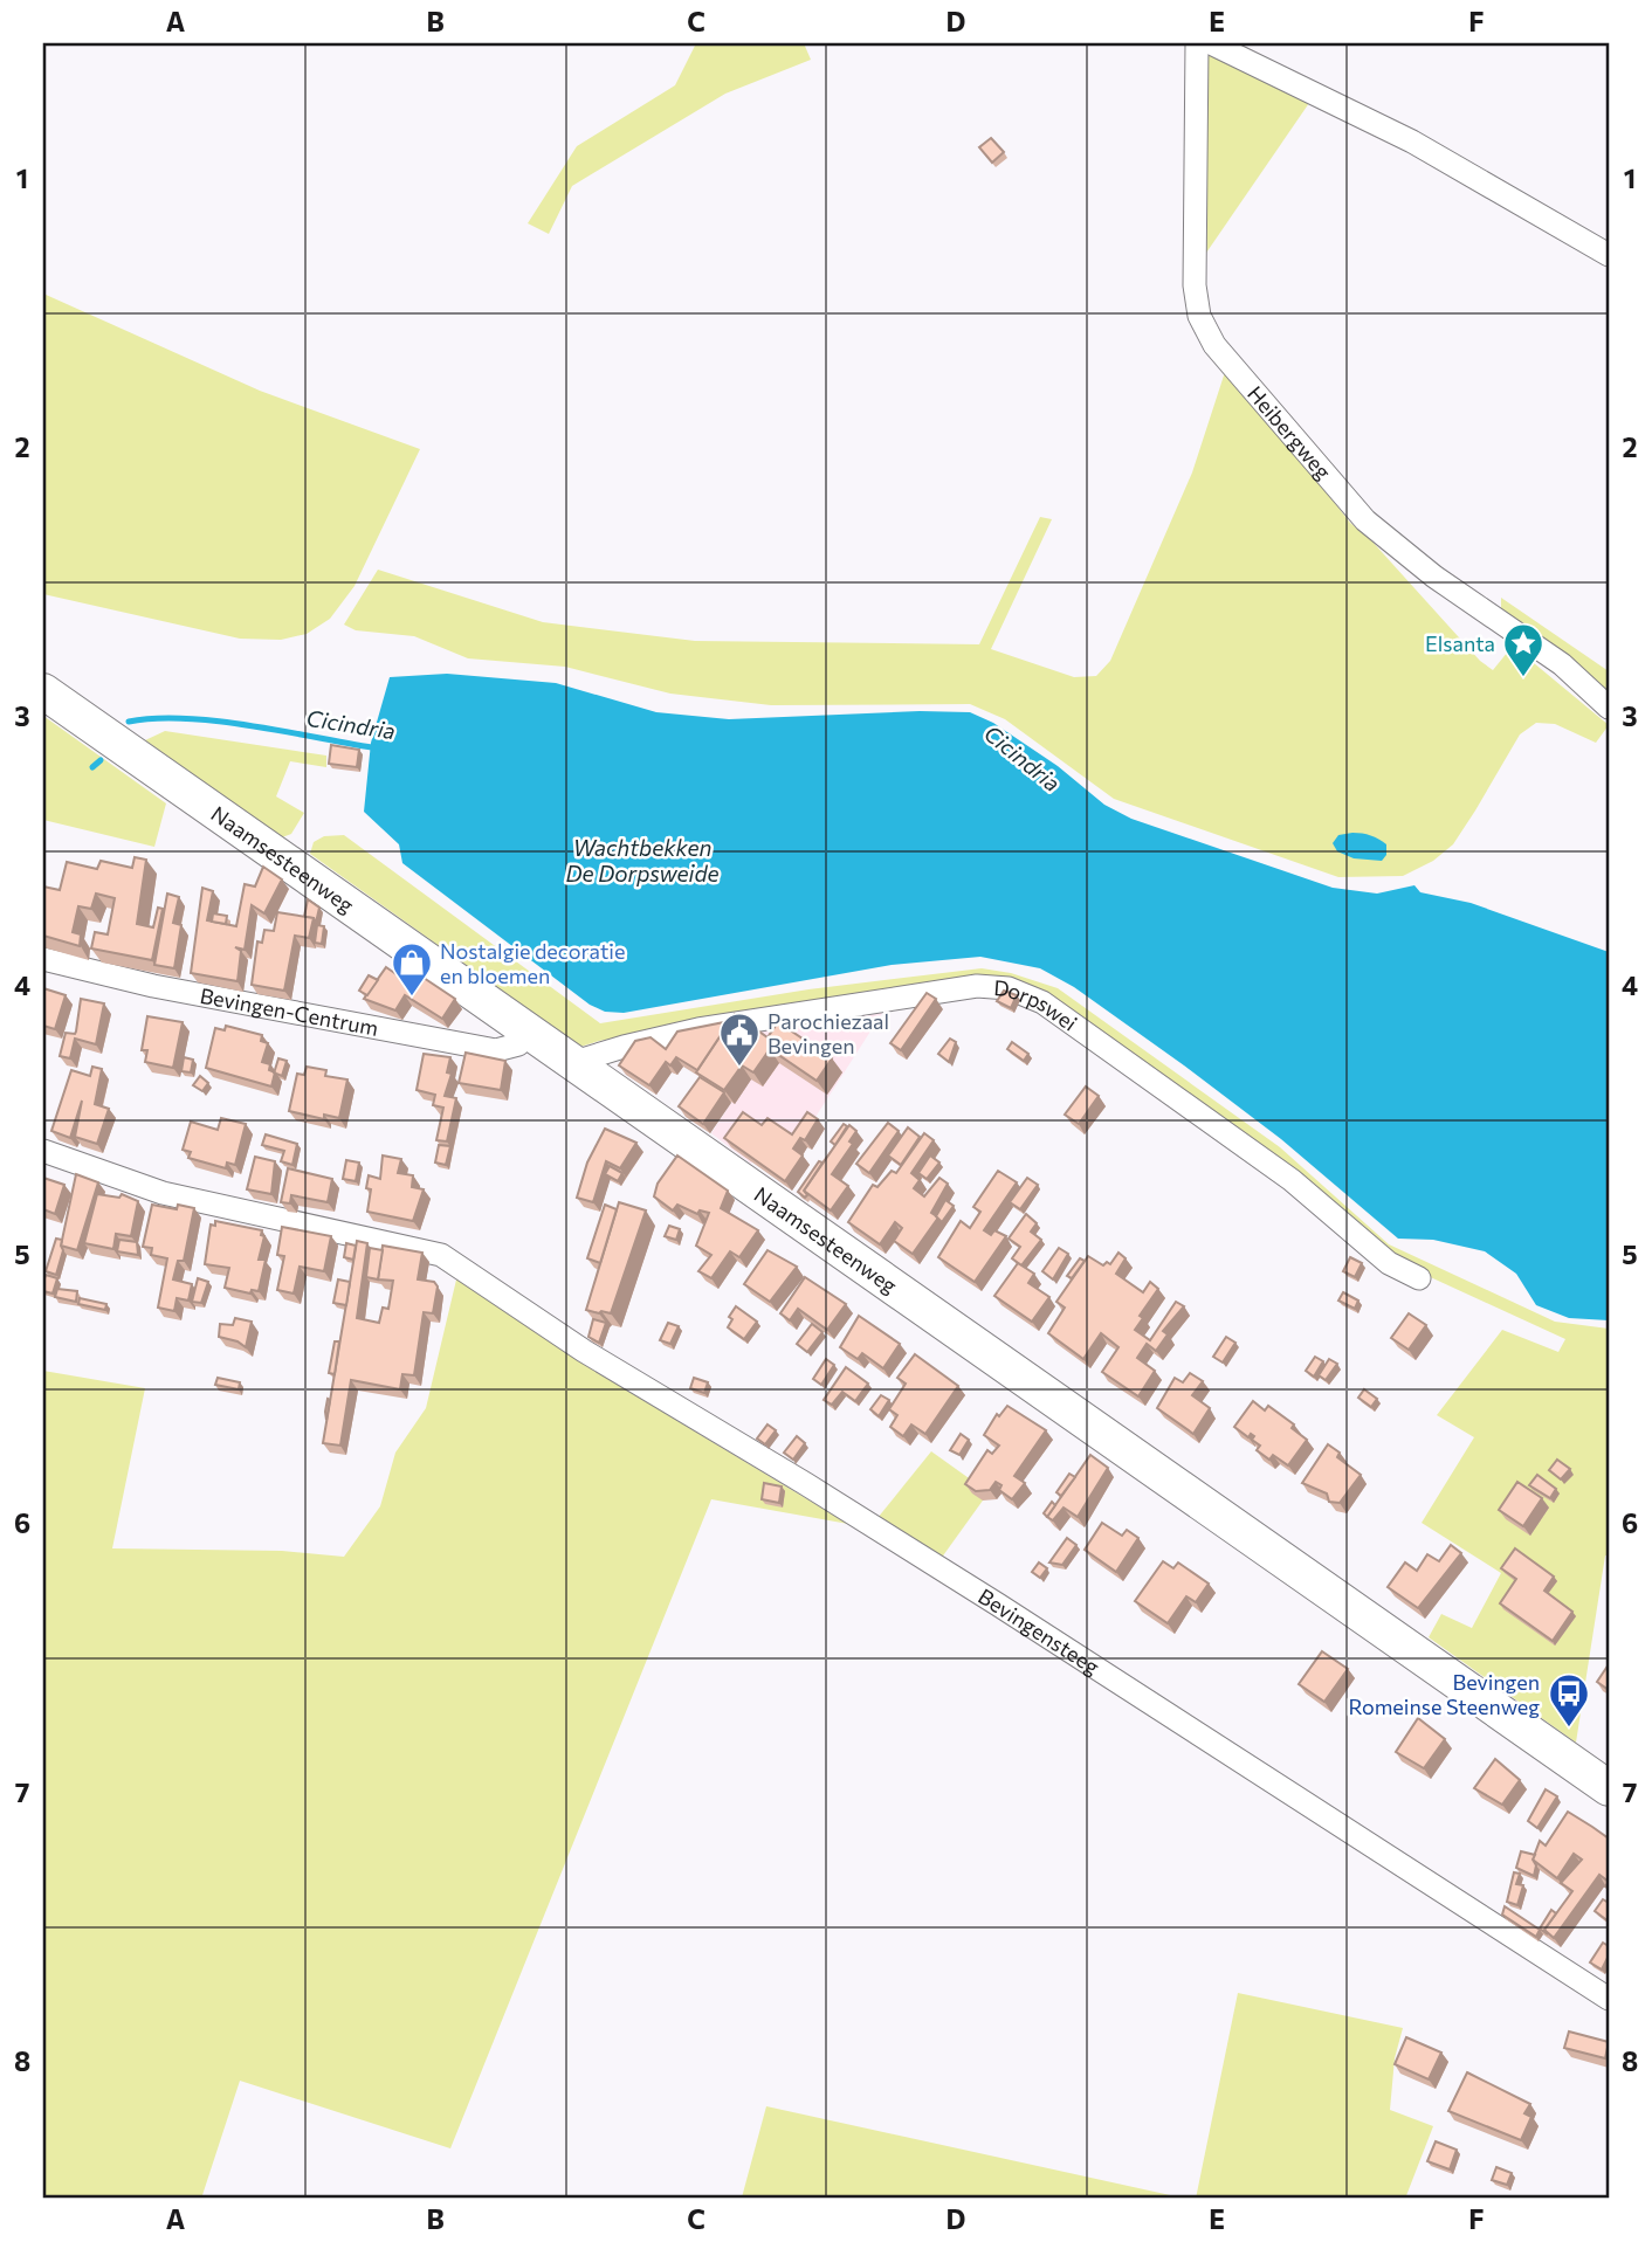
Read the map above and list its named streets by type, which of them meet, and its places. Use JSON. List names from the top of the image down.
{
  "streets": {
    "main road": ["Naamsesteenweg"],
    "street": [
      "Heibergweg",
      "Dorpswei",
      "Bevingen-Centrum",
      "Bevingensteeg"
    ]
  },
  "crossings": [
    ["Naamsesteenweg", "Dorpswei"],
    ["Naamsesteenweg", "Bevingen-Centrum"]
  ],
  "water": ["Cicindria", "Wachtbekken De Dorpsweide"],
  "places": {
    "place": ["Elsanta"],
    "shop": ["Nostalgie decoratie en bloemen"],
    "public building": ["Parochiezaal Bevingen"],
    "bus stop": ["Bevingen Romeinse Steenweg"]
  },
  "grid": {
    "columns": [
      "A",
      "B",
      "C",
      "D",
      "E",
      "F"
    ],
    "rows": [
      "1",
      "2",
      "3",
      "4",
      "5",
      "6",
      "7",
      "8"
    ]
  }
}
